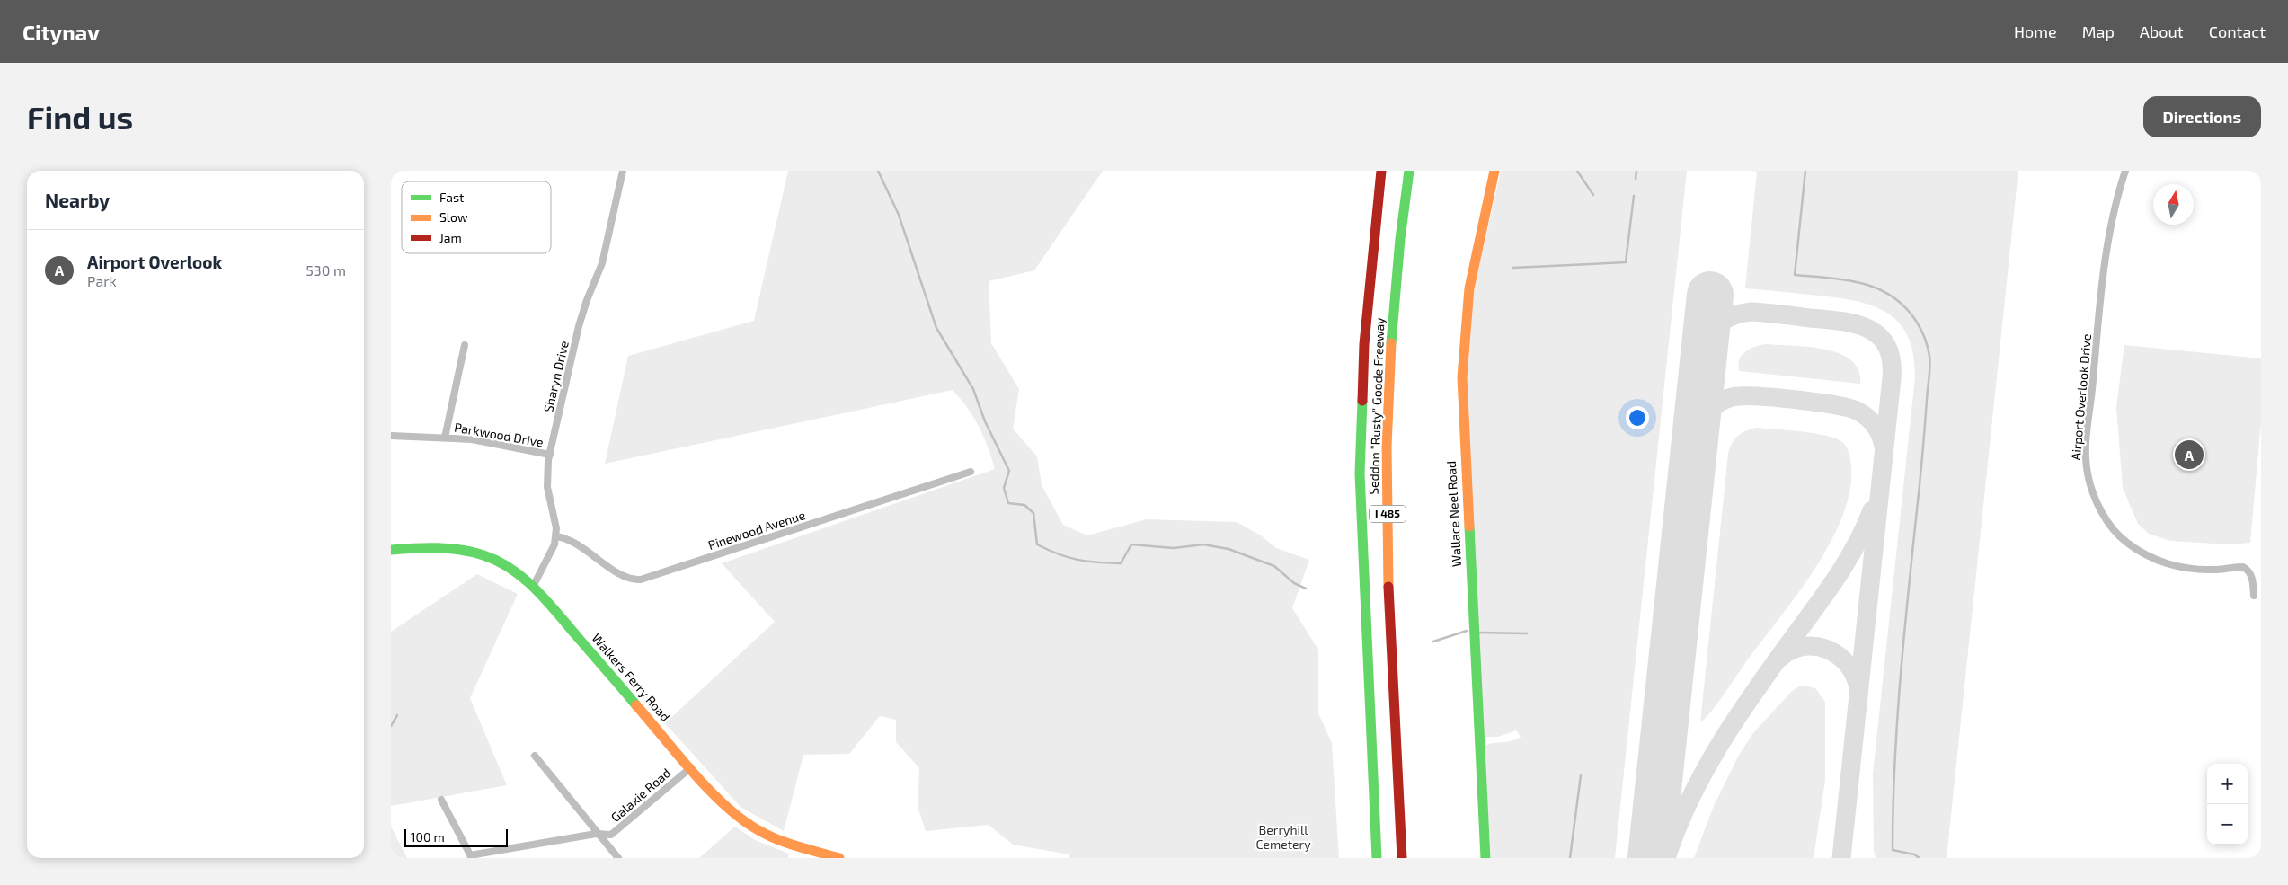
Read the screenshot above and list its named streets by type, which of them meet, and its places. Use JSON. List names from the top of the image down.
{
  "streets": {
    "main road": [
      "Seddon \"Rusty\" Goode Freeway",
      "I 485",
      "Wallace Neel Road",
      "Walkers Ferry Road"
    ],
    "street": [
      "Sharyn Drive",
      "Airport Overlook Drive",
      "Parkwood Drive",
      "Pinewood Avenue",
      "Galaxie Road"
    ]
  },
  "crossings": [
    ["Sharyn Drive", "Parkwood Drive"],
    ["Sharyn Drive", "Pinewood Avenue"],
    ["Sharyn Drive", "Walkers Ferry Road"],
    ["Walkers Ferry Road", "Galaxie Road"]
  ],
  "parks": ["Berryhill Cemetery"],
  "legend": ["Fast", "Slow", "Jam"],
  "scale_bar": "100 m",
  "north": "top",
  "page": {
    "header": "Citynav",
    "nav": [
      "Home",
      "Map",
      "About",
      "Contact"
    ],
    "buttons": "Directions",
    "title": "Find us",
    "heading": "Nearby",
    "list": [
      {
        "mark": "A",
        "name": "Airport Overlook",
        "note": "Park",
        "value": "530 m"
      }
    ],
    "pins": "A",
    "map_buttons": ["+", "−"],
    "scale": "100 m"
  }
}
